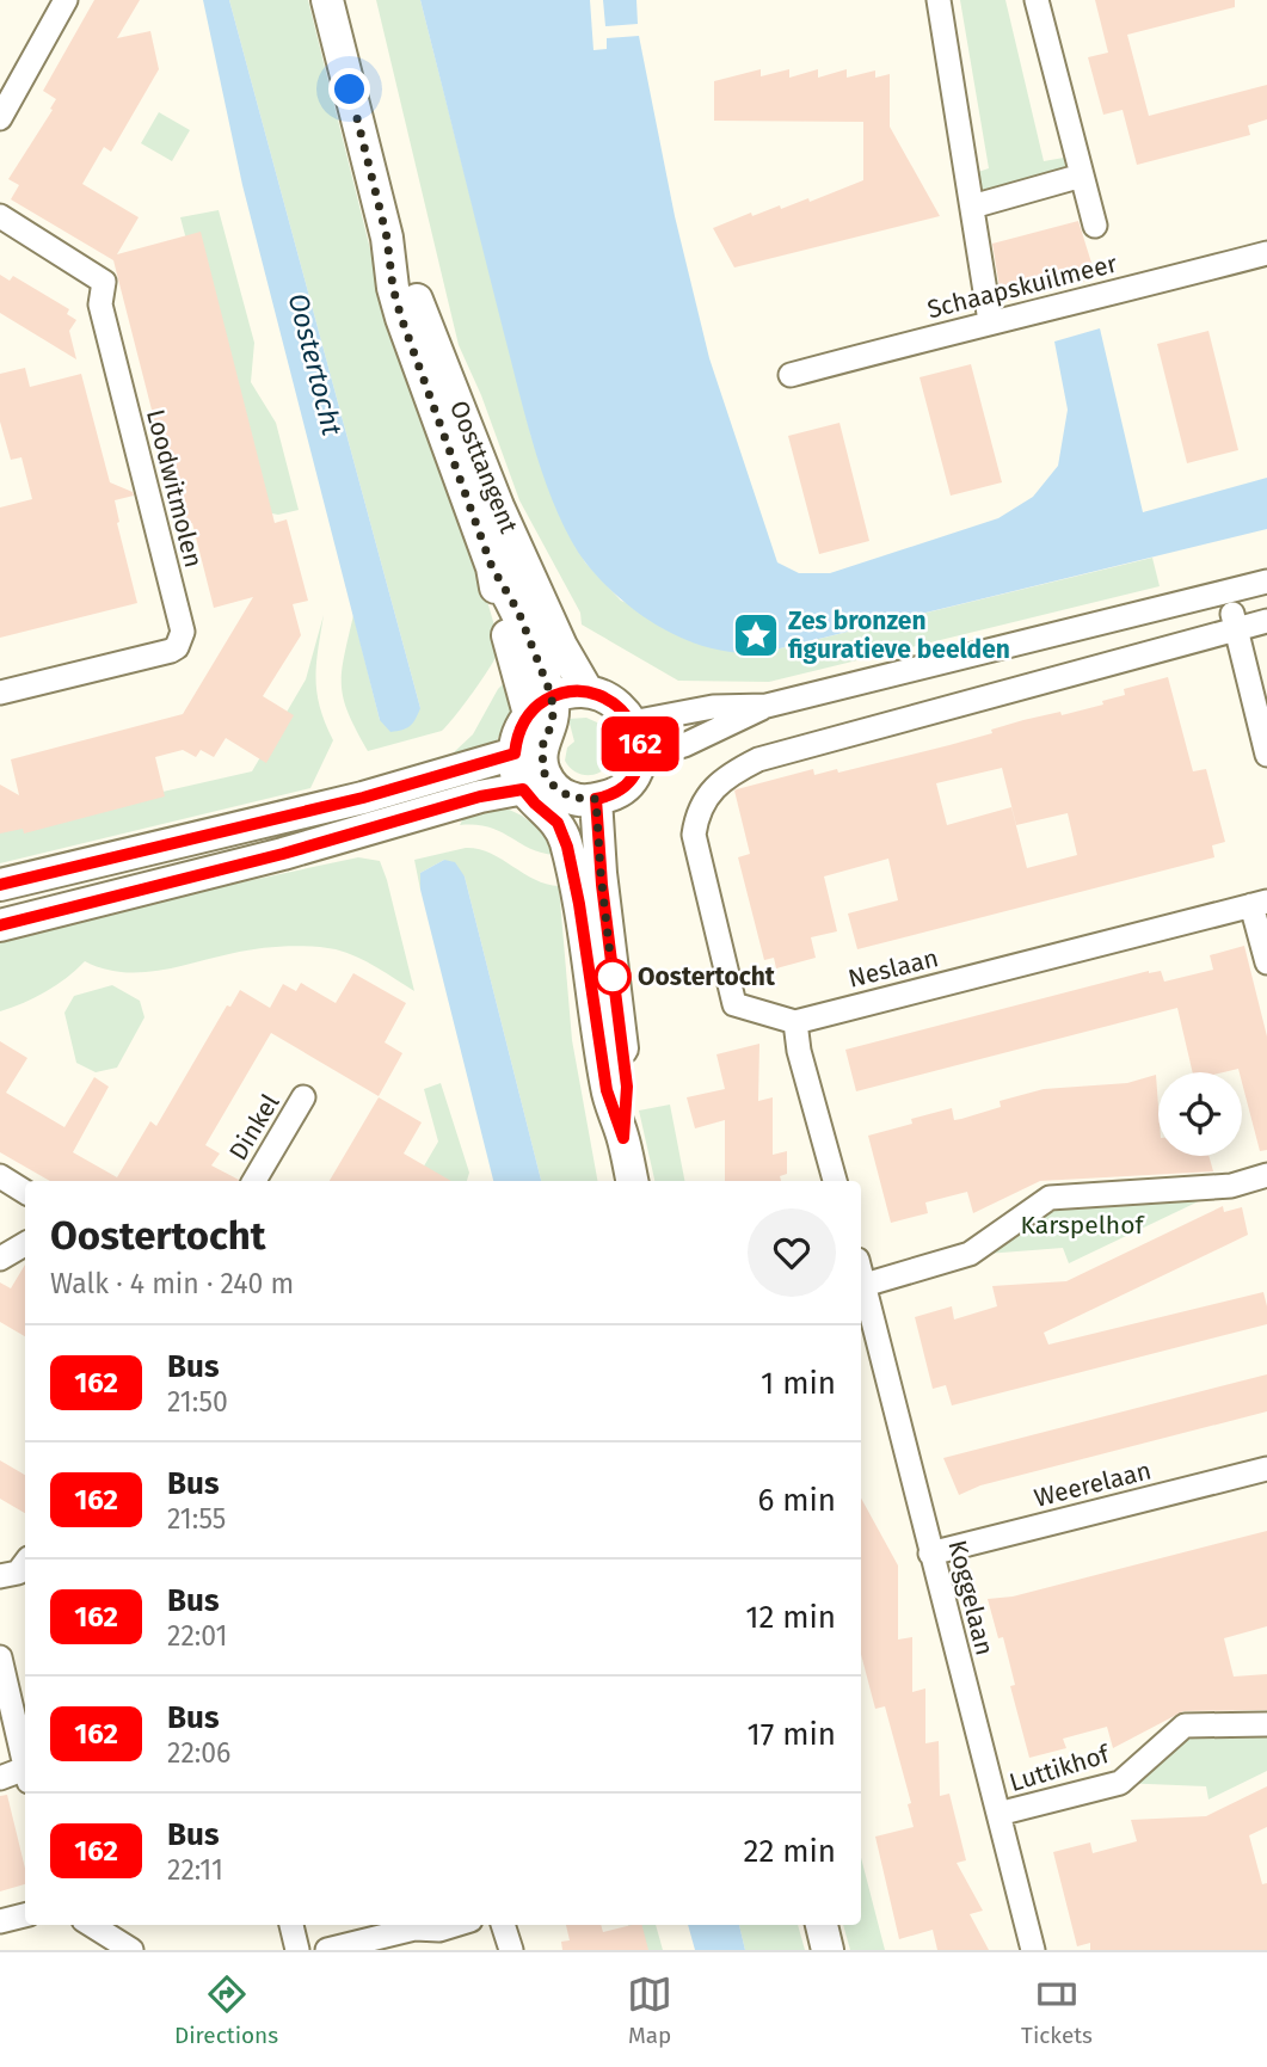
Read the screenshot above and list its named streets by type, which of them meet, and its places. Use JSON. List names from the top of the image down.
{
  "streets": {
    "main road": ["Oosttangent"],
    "street": [
      "Schaapskuilmeer",
      "Loodwitmolen",
      "Neslaan",
      "Dinkel",
      "Weerelaan",
      "Koggelaan",
      "Luttikhof"
    ]
  },
  "crossings": [
    ["Weerelaan", "Koggelaan"],
    ["Koggelaan", "Luttikhof"]
  ],
  "water": ["Oostertocht"],
  "parks": ["Karspelhof"],
  "places": {
    "place": ["Zes bronzen figuratieve beelden"],
    "other": ["Oostertocht"]
  },
  "lines": ["bus line 162"],
  "page": {
    "on_map": "162",
    "heading": ["Oostertocht", "Walk · 4 min · 240 m"],
    "list": [
      {
        "mark": "162",
        "name": "Bus",
        "note": "21:50",
        "value": "1 min"
      },
      {
        "mark": "162",
        "name": "Bus",
        "note": "21:55",
        "value": "6 min"
      },
      {
        "mark": "162",
        "name": "Bus",
        "note": "22:01",
        "value": "12 min"
      },
      {
        "mark": "162",
        "name": "Bus",
        "note": "22:06",
        "value": "17 min"
      },
      {
        "mark": "162",
        "name": "Bus",
        "note": "22:11",
        "value": "22 min"
      }
    ],
    "tabs": ["Directions", "Map", "Tickets"]
  }
}
